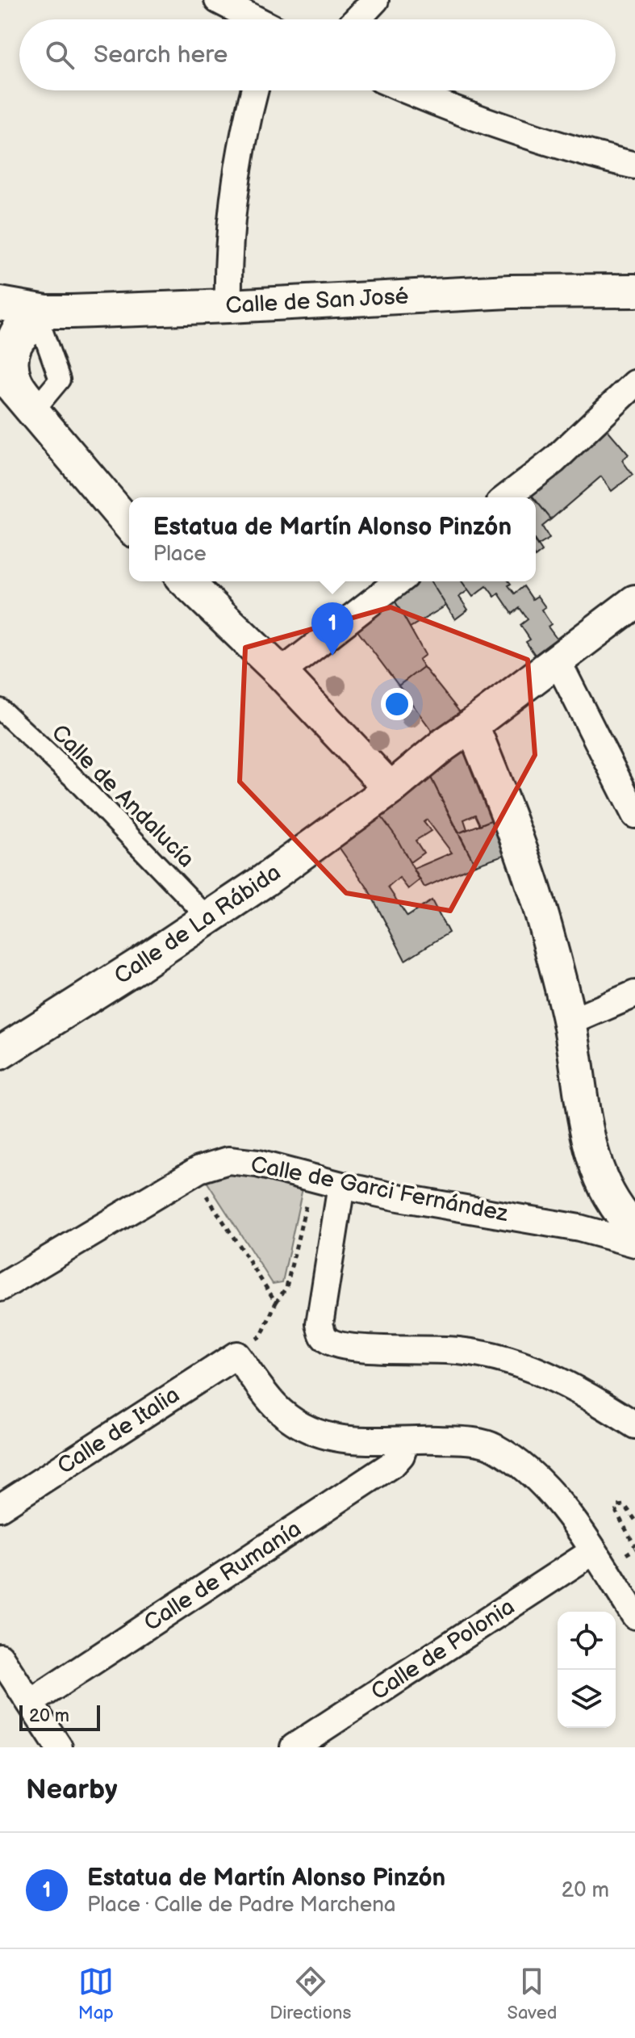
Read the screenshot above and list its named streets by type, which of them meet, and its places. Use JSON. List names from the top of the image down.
{
  "streets": {
    "street": [
      "Calle de San José",
      "Calle de Andalucía",
      "Calle de La Rábida",
      "Calle de Garci Fernández",
      "Calle de Italia",
      "Calle de Rumanía",
      "Calle de Polonia"
    ]
  },
  "crossings": [
    ["Calle de Andalucía", "Calle de La Rábida"]
  ],
  "scale_bar": "20 m",
  "page": {
    "search": "Search here",
    "popup": ["Estatua de Martín Alonso Pinzón", "Place"],
    "pins": "1",
    "scale": "20 m",
    "heading": "Nearby",
    "list": [
      {
        "mark": "1",
        "name": "Estatua de Martín Alonso Pinzón",
        "note": "Place · Calle de Padre Marchena",
        "value": "20 m"
      }
    ],
    "nav": ["Map", "Directions", "Saved"]
  }
}
